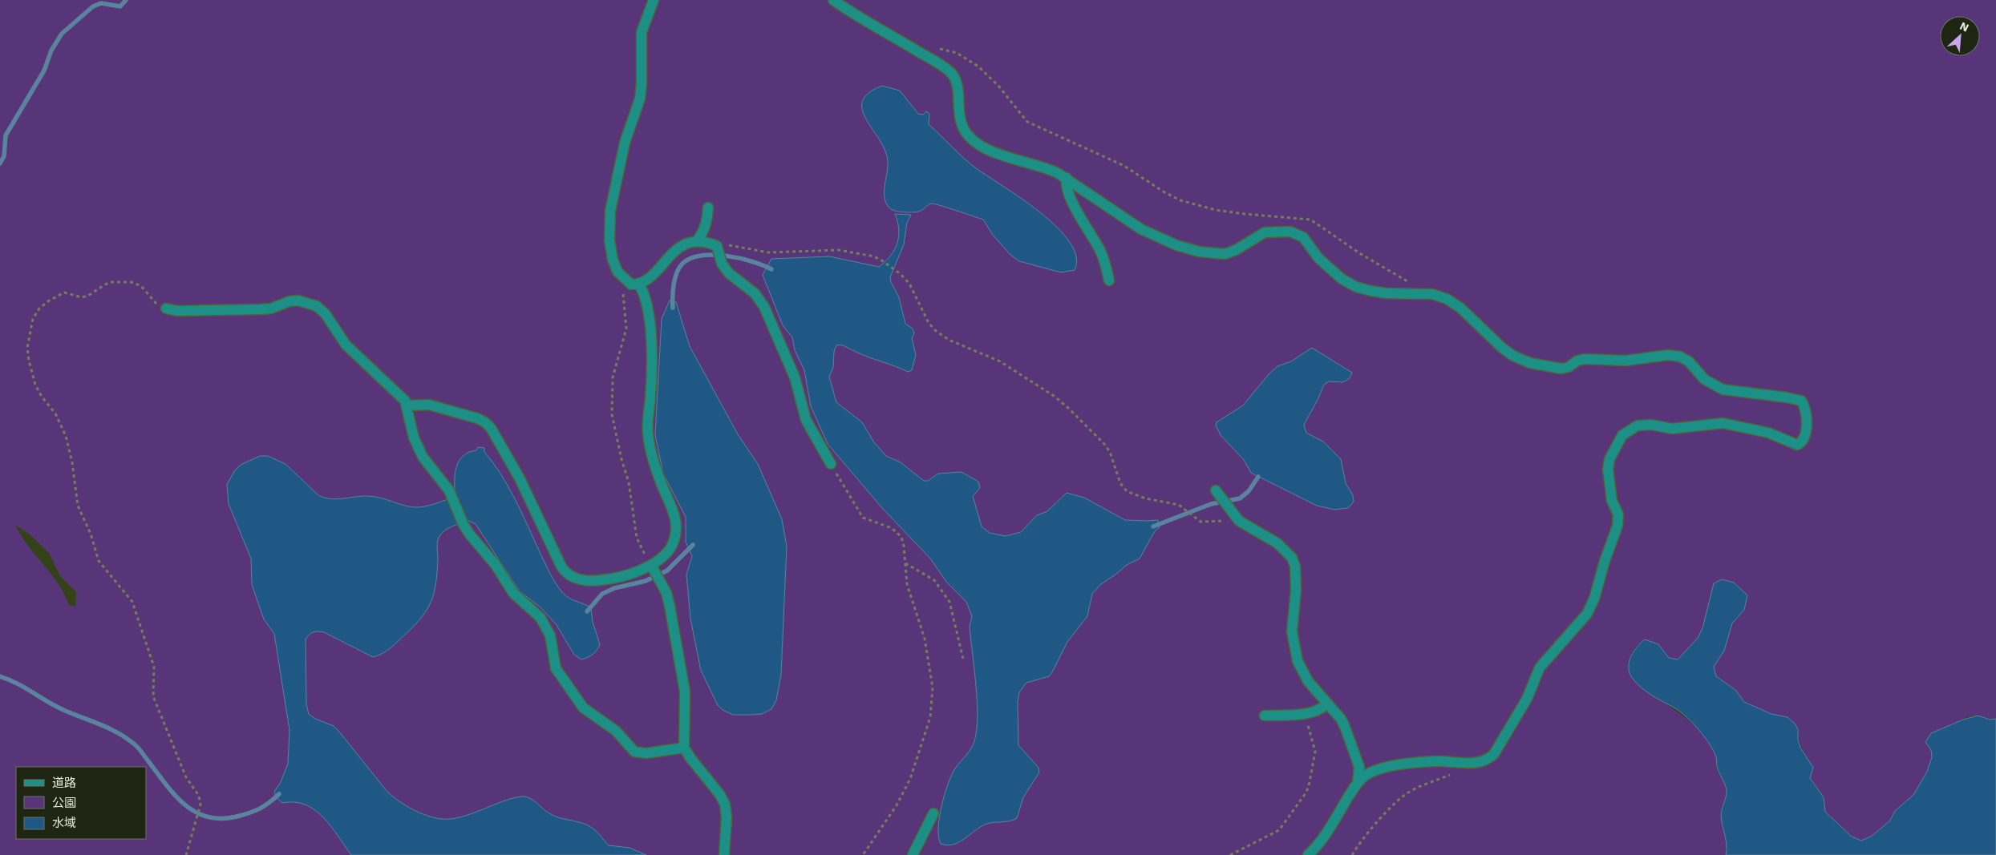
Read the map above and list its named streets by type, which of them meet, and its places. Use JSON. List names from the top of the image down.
{
  "legend": ["道路", "公園", "水域"],
  "north": "top right"
}
